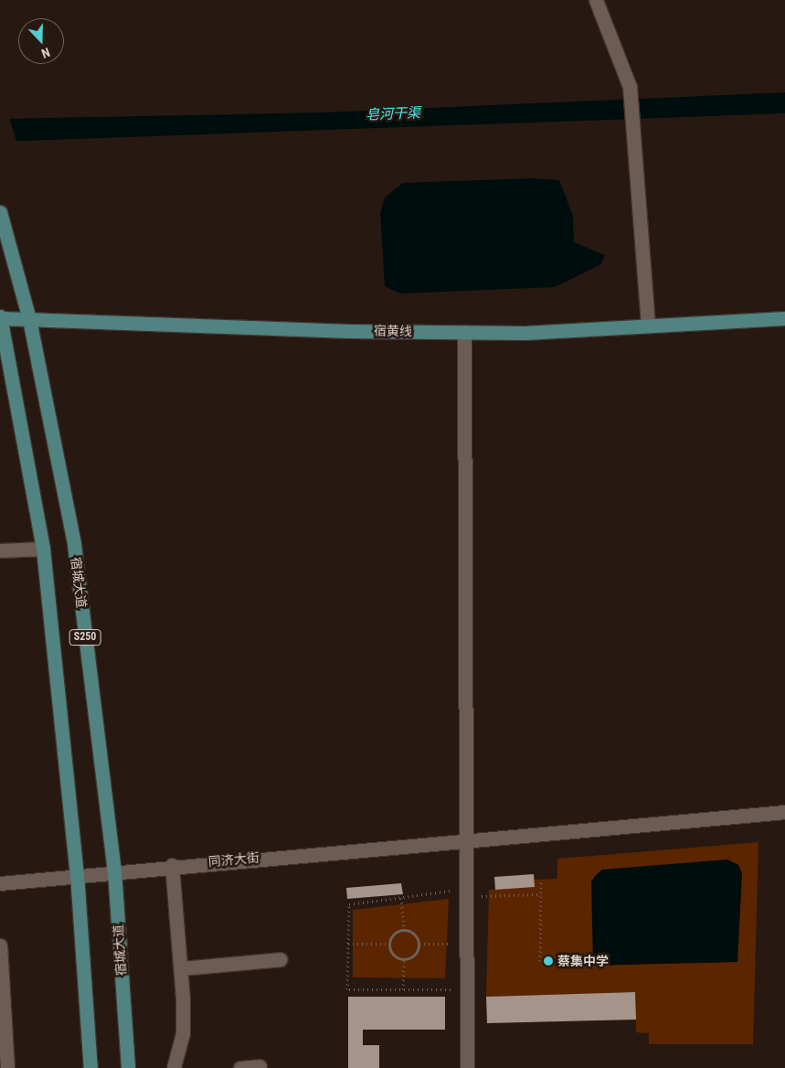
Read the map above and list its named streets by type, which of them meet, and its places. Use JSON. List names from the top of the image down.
{
  "streets": {
    "main road": ["宿黄线", "宿城大道", "S250"],
    "street": ["同济大街"]
  },
  "crossings": [
    ["宿黄线", "宿城大道"],
    ["宿黄线", "S250"],
    ["宿城大道", "同济大街"],
    ["S250", "同济大街"]
  ],
  "water": ["皂河干渠"],
  "places": ["蔡集中学"],
  "north": "bottom"
}
